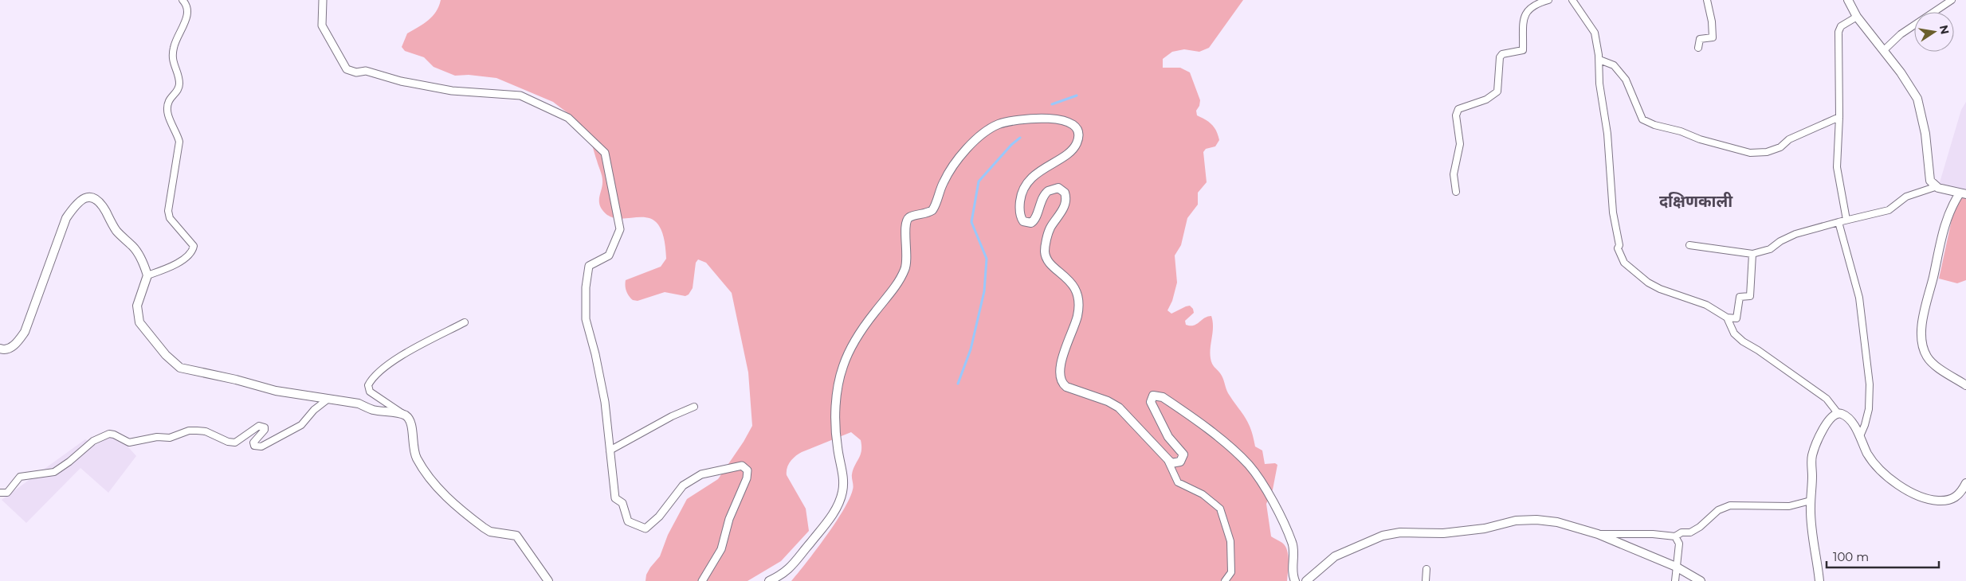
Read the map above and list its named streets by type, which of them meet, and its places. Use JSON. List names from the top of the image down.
{
  "districts": ["दक्षि‍णकाली"],
  "scale_bar": "100 m",
  "north": "right"
}
